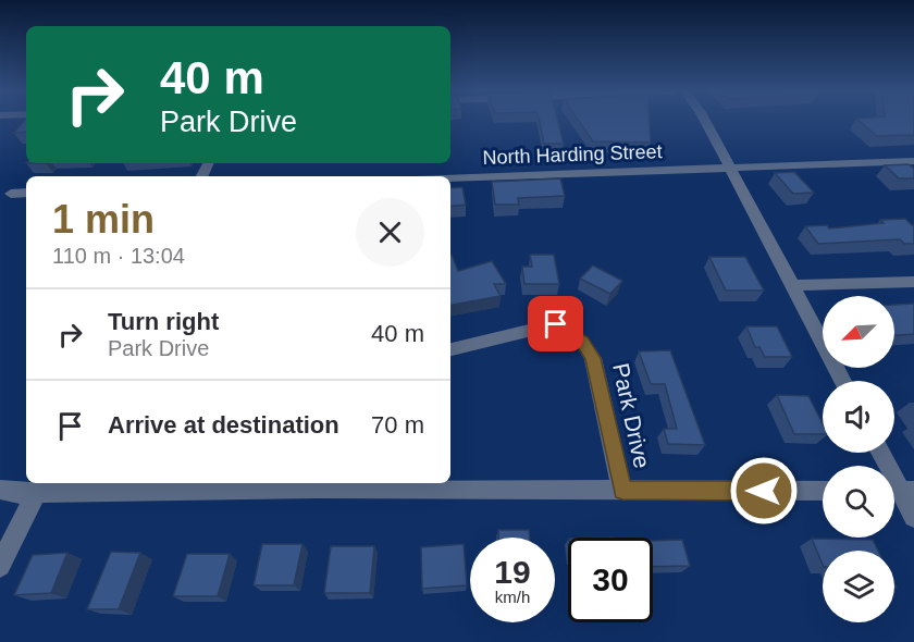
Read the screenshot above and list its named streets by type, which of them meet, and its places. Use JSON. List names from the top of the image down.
{
  "streets": {
    "street": ["North Harding Street", "Park Drive"]
  },
  "north": "bottom left",
  "page": {
    "turn": ["40 m", "Park Drive"],
    "heading": ["1 min", "110 m · 13:04"],
    "list": [
      {
        "name": "Turn right",
        "note": "Park Drive",
        "value": "40 m"
      },
      {
        "name": "Arrive at destination",
        "value": "70 m"
      }
    ],
    "speed": "19 km/h",
    "limit": "30"
  }
}
